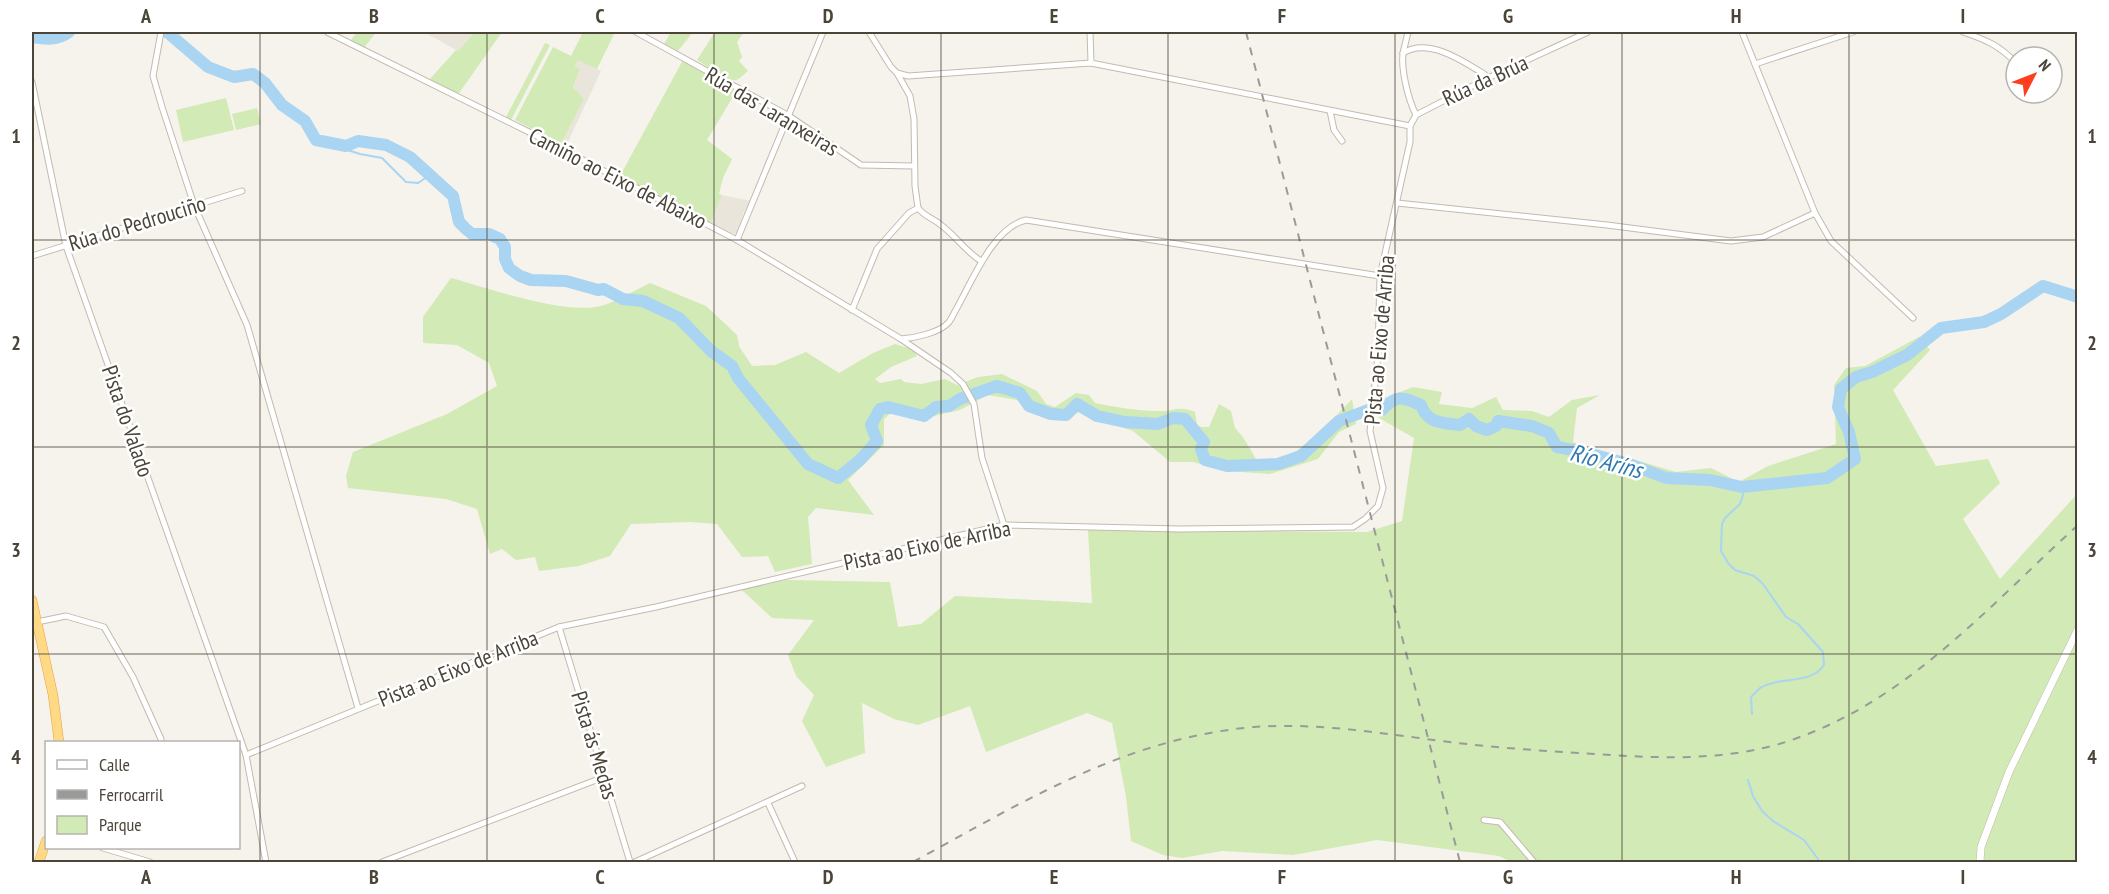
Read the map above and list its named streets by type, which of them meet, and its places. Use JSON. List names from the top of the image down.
{
  "streets": {
    "street": [
      "Rúa da Brúa",
      "Rúa das Laranxeiras",
      "Camiño ao Eixo de Abaixo",
      "Rúa do Pedrouciño",
      "Pista ao Eixo de Arriba",
      "Pista do Valado",
      "Pista ás Medas"
    ]
  },
  "crossings": [
    ["Rúa da Brúa", "Pista ao Eixo de Arriba"],
    ["Camiño ao Eixo de Abaixo", "Pista ao Eixo de Arriba"],
    ["Rúa do Pedrouciño", "Pista do Valado"],
    ["Pista ao Eixo de Arriba", "Pista do Valado"],
    ["Pista ao Eixo de Arriba", "Pista ás Medas"]
  ],
  "water": ["Río Aríns"],
  "legend": ["Calle", "Ferrocarril", "Parque"],
  "north": "top right",
  "grid": {
    "columns": [
      "A",
      "B",
      "C",
      "D",
      "E",
      "F",
      "G",
      "H",
      "I"
    ],
    "rows": [
      "1",
      "2",
      "3",
      "4"
    ]
  }
}
